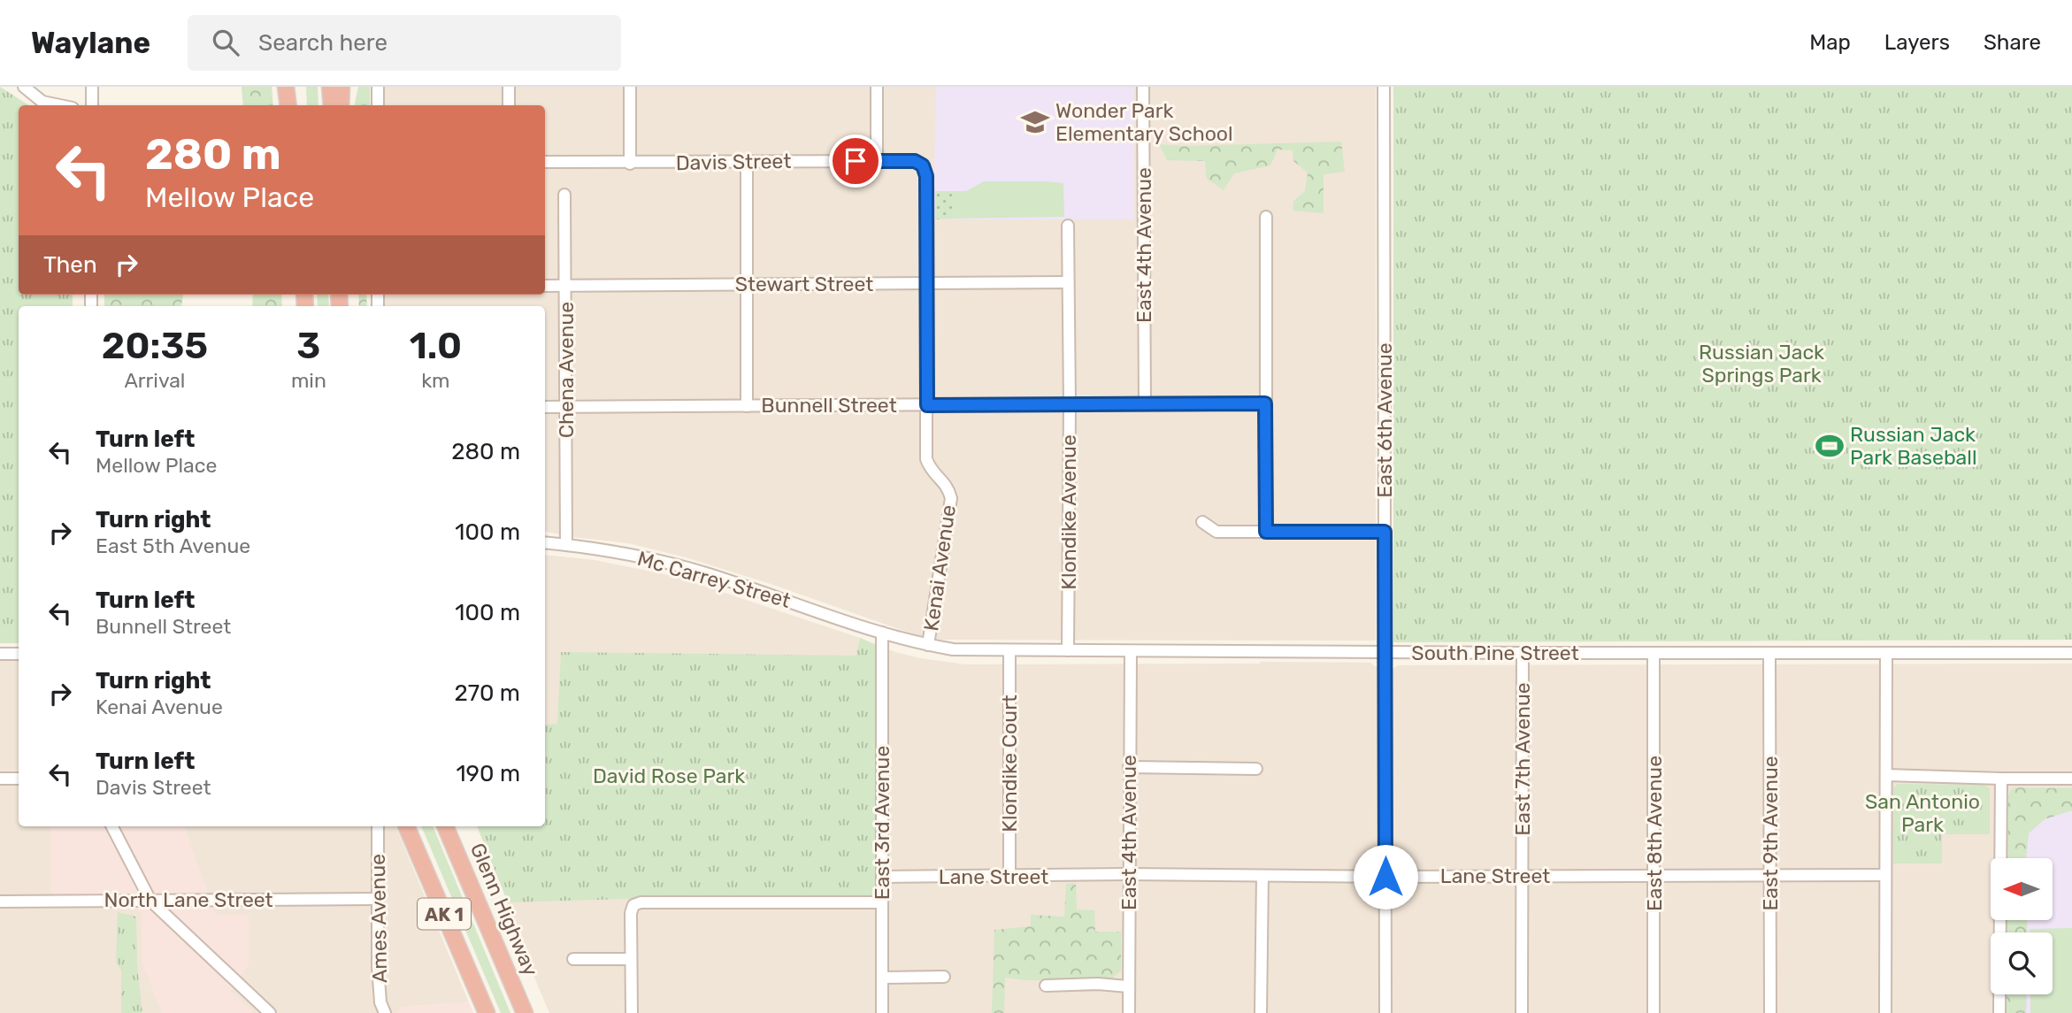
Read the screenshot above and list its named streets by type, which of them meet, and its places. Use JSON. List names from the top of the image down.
{
  "streets": {
    "highway": ["Glenn Highway", "AK 1"],
    "street": [
      "Davis Street",
      "East 4th Avenue",
      "Stewart Street",
      "Chena Avenue",
      "Bunnell Street",
      "East 6th Avenue",
      "Klondike Avenue",
      "Kenai Avenue",
      "Mc Carrey Street",
      "South Pine Street",
      "East 7th Avenue",
      "Klondike Court",
      "East 3rd Avenue",
      "East 8th Avenue",
      "East 9th Avenue",
      "Lane Street",
      "North Lane Street",
      "Ames Avenue"
    ]
  },
  "crossings": [
    ["Davis Street", "Kenai Avenue"],
    ["East 4th Avenue", "Bunnell Street"],
    ["East 4th Avenue", "South Pine Street"],
    ["East 4th Avenue", "Lane Street"],
    ["Stewart Street", "Chena Avenue"],
    ["Stewart Street", "Klondike Avenue"],
    ["Stewart Street", "Kenai Avenue"],
    ["Chena Avenue", "Bunnell Street"],
    ["Chena Avenue", "Mc Carrey Street"],
    ["Bunnell Street", "Klondike Avenue"],
    ["Bunnell Street", "Kenai Avenue"],
    ["East 6th Avenue", "South Pine Street"],
    ["East 6th Avenue", "Lane Street"],
    ["Klondike Avenue", "South Pine Street"],
    ["Kenai Avenue", "South Pine Street"],
    ["Mc Carrey Street", "South Pine Street"],
    ["Mc Carrey Street", "East 3rd Avenue"],
    ["South Pine Street", "East 7th Avenue"],
    ["South Pine Street", "Klondike Court"],
    ["South Pine Street", "East 3rd Avenue"],
    ["South Pine Street", "East 8th Avenue"],
    ["South Pine Street", "East 9th Avenue"],
    ["East 7th Avenue", "Lane Street"],
    ["Klondike Court", "Lane Street"],
    ["East 3rd Avenue", "Lane Street"],
    ["East 8th Avenue", "Lane Street"],
    ["East 9th Avenue", "Lane Street"],
    ["North Lane Street", "Ames Avenue"]
  ],
  "parks": ["Russian Jack Springs Park", "David Rose Park", "San Antonio Park"],
  "places": {
    "school or university": ["Wonder Park Elementary School"],
    "sports": ["Russian Jack Park Baseball"]
  },
  "north": "left",
  "page": {
    "header": "Waylane",
    "search": "Search here",
    "nav": ["Map", "Layers", "Share"],
    "turn": ["280 m", "Mellow Place"],
    "then": "Then",
    "eta": [
      "20:35",
      "Arrival",
      "3",
      "min",
      "1.0",
      "km"
    ],
    "list": [
      {
        "name": "Turn left",
        "note": "Mellow Place",
        "value": "280 m"
      },
      {
        "name": "Turn right",
        "note": "East 5th Avenue",
        "value": "100 m"
      },
      {
        "name": "Turn left",
        "note": "Bunnell Street",
        "value": "100 m"
      },
      {
        "name": "Turn right",
        "note": "Kenai Avenue",
        "value": "270 m"
      },
      {
        "name": "Turn left",
        "note": "Davis Street",
        "value": "190 m"
      }
    ]
  }
}
